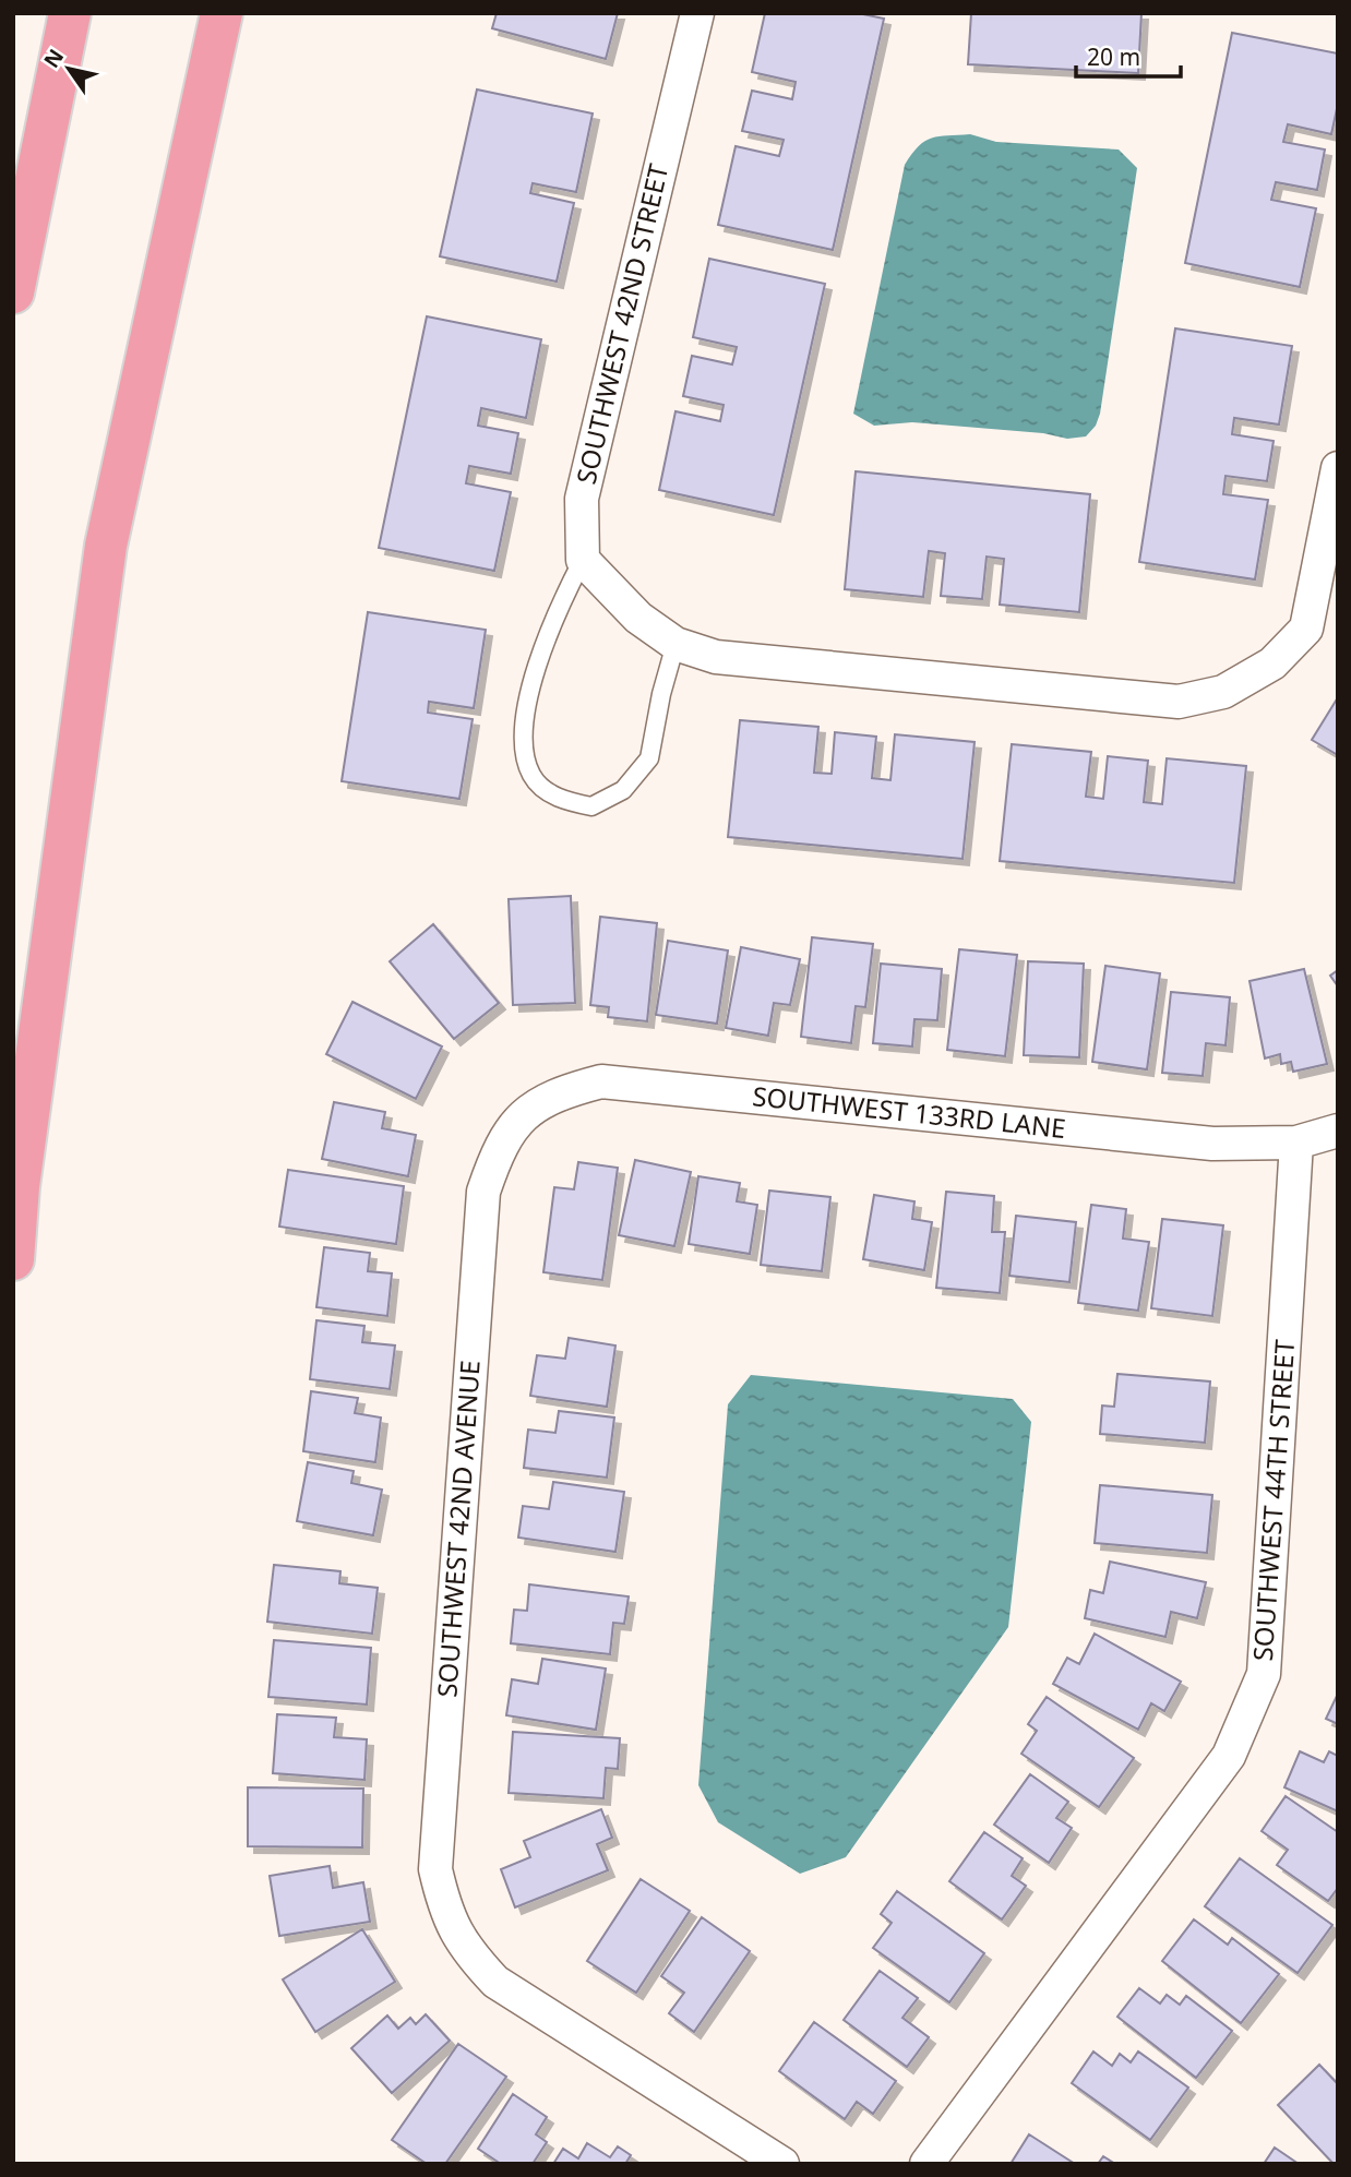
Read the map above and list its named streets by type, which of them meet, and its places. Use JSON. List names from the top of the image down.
{
  "streets": {
    "street": [
      "SOUTHWEST 42ND STREET",
      "SOUTHWEST 133RD LANE",
      "SOUTHWEST 44TH STREET",
      "SOUTHWEST 42ND AVENUE"
    ]
  },
  "crossings": [
    ["SOUTHWEST 133RD LANE", "SOUTHWEST 44TH STREET"],
    ["SOUTHWEST 133RD LANE", "SOUTHWEST 42ND AVENUE"]
  ],
  "scale_bar": "20 m",
  "north": "top left"
}
